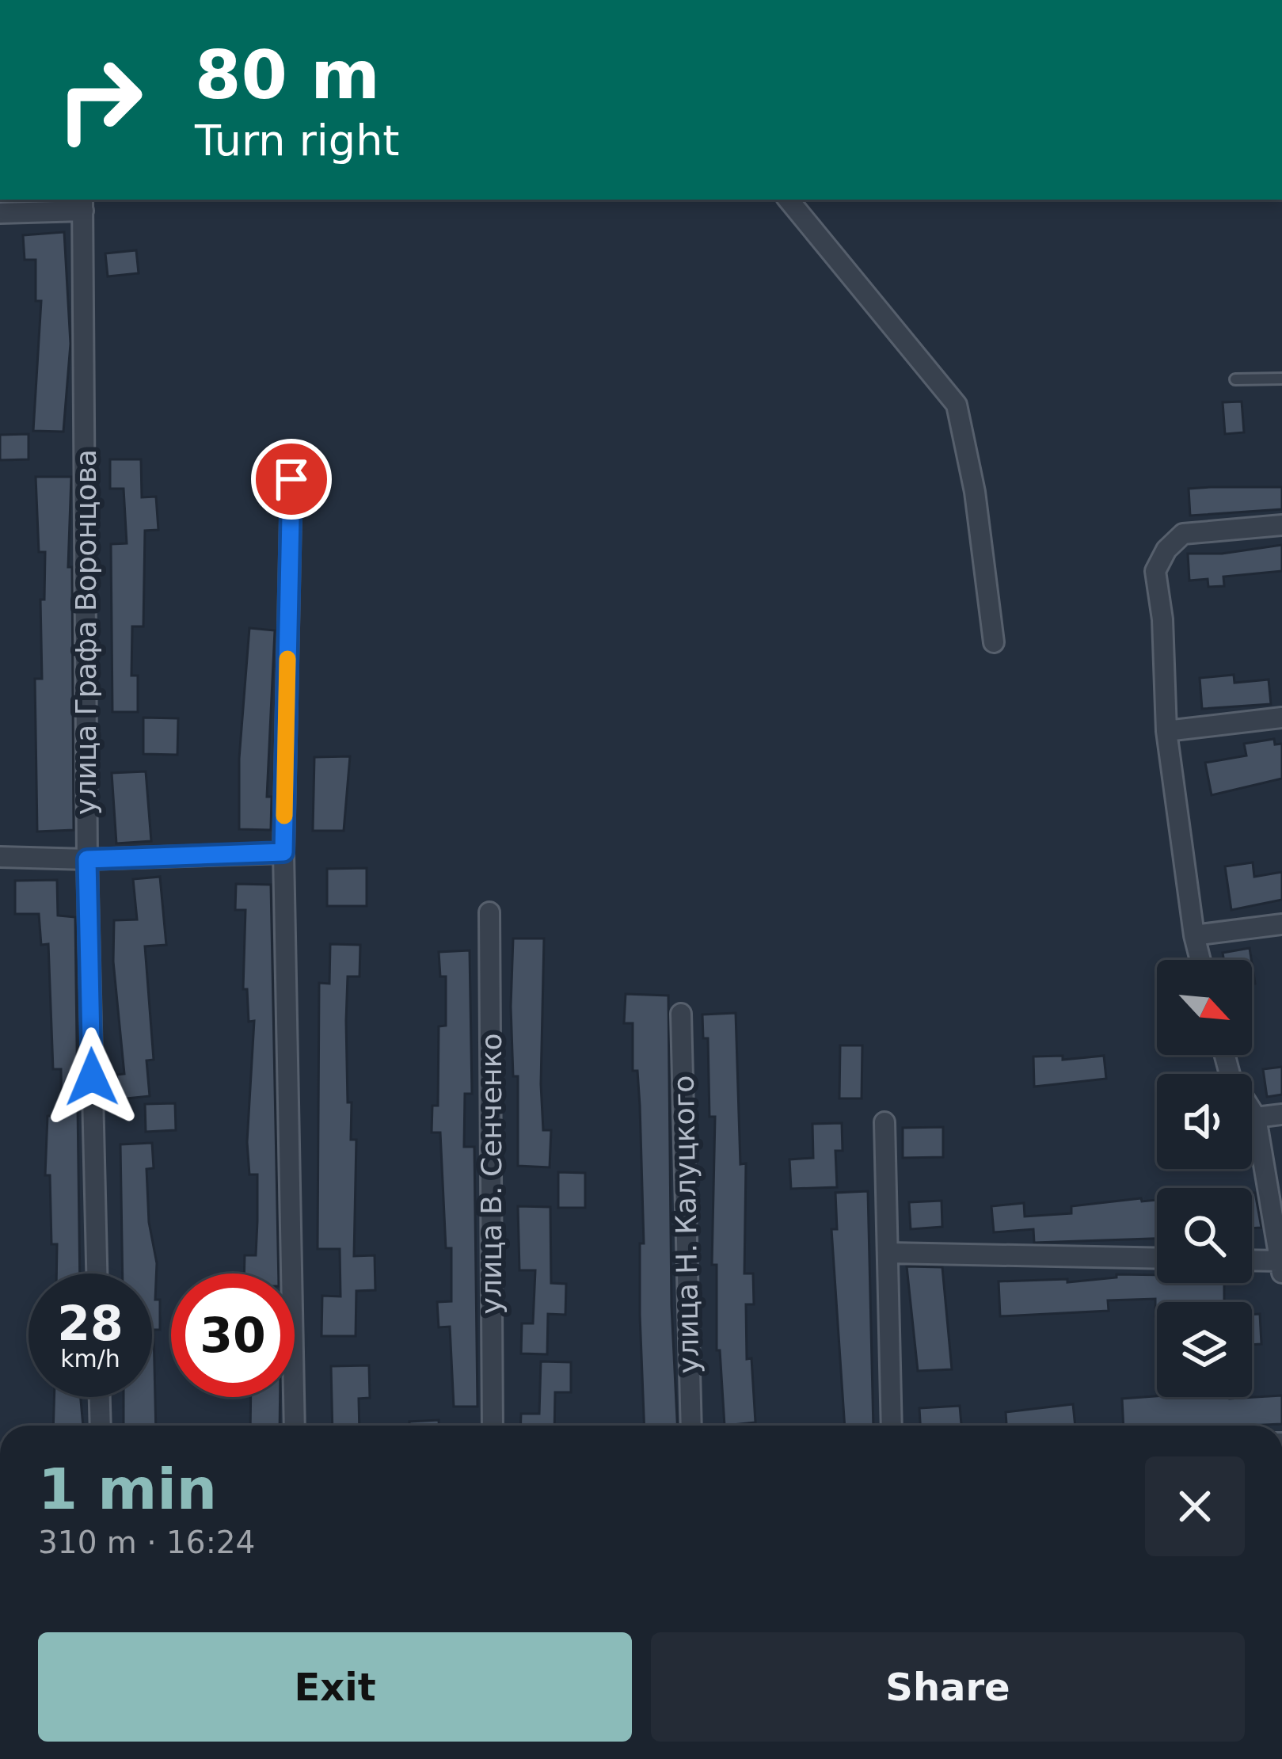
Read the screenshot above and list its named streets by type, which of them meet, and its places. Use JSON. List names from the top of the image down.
{
  "streets": {
    "street": ["улица Графа Воронцова", "улица В. Сенченко", "улица Н. Калуцкого"]
  },
  "north": "bottom right",
  "page": {
    "turn": ["80 m", "Turn right"],
    "speed": "28 km/h",
    "limit": "30",
    "heading": ["1 min", "310 m · 16:24"],
    "buttons": ["Exit", "Share"]
  }
}
